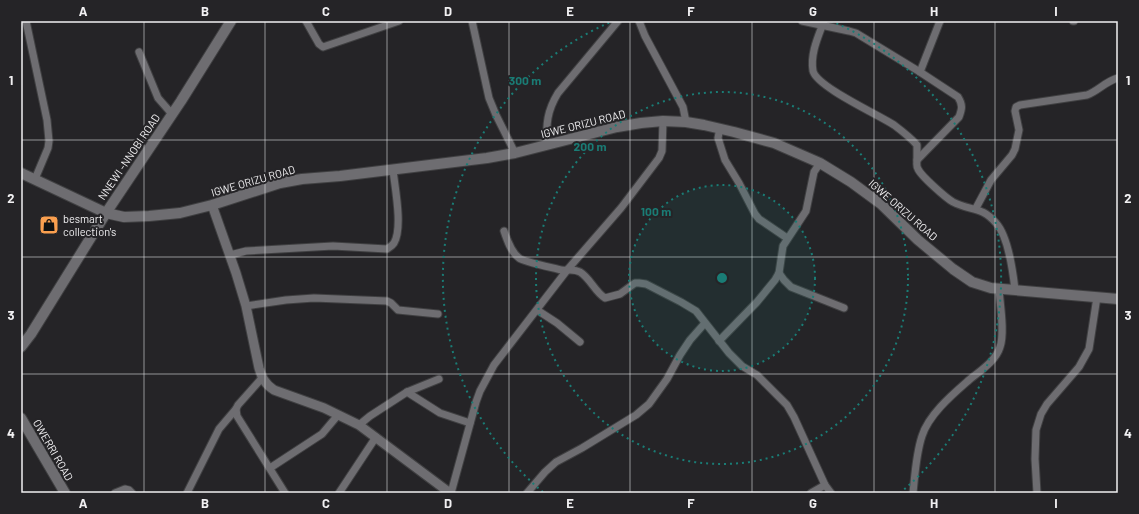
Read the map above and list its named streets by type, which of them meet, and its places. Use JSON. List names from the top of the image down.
{
  "streets": {
    "main road": ["IGWE ORIZU ROAD", "NNEWI -NNOBI ROAD", "OWERRI ROAD"]
  },
  "crossings": [
    ["IGWE ORIZU ROAD", "NNEWI -NNOBI ROAD"]
  ],
  "places": {
    "shop": ["besmart collection's"]
  },
  "grid": {
    "columns": [
      "A",
      "B",
      "C",
      "D",
      "E",
      "F",
      "G",
      "H",
      "I"
    ],
    "rows": [
      "1",
      "2",
      "3",
      "4"
    ]
  },
  "rings": ["300 m", "200 m", "100 m"]
}
